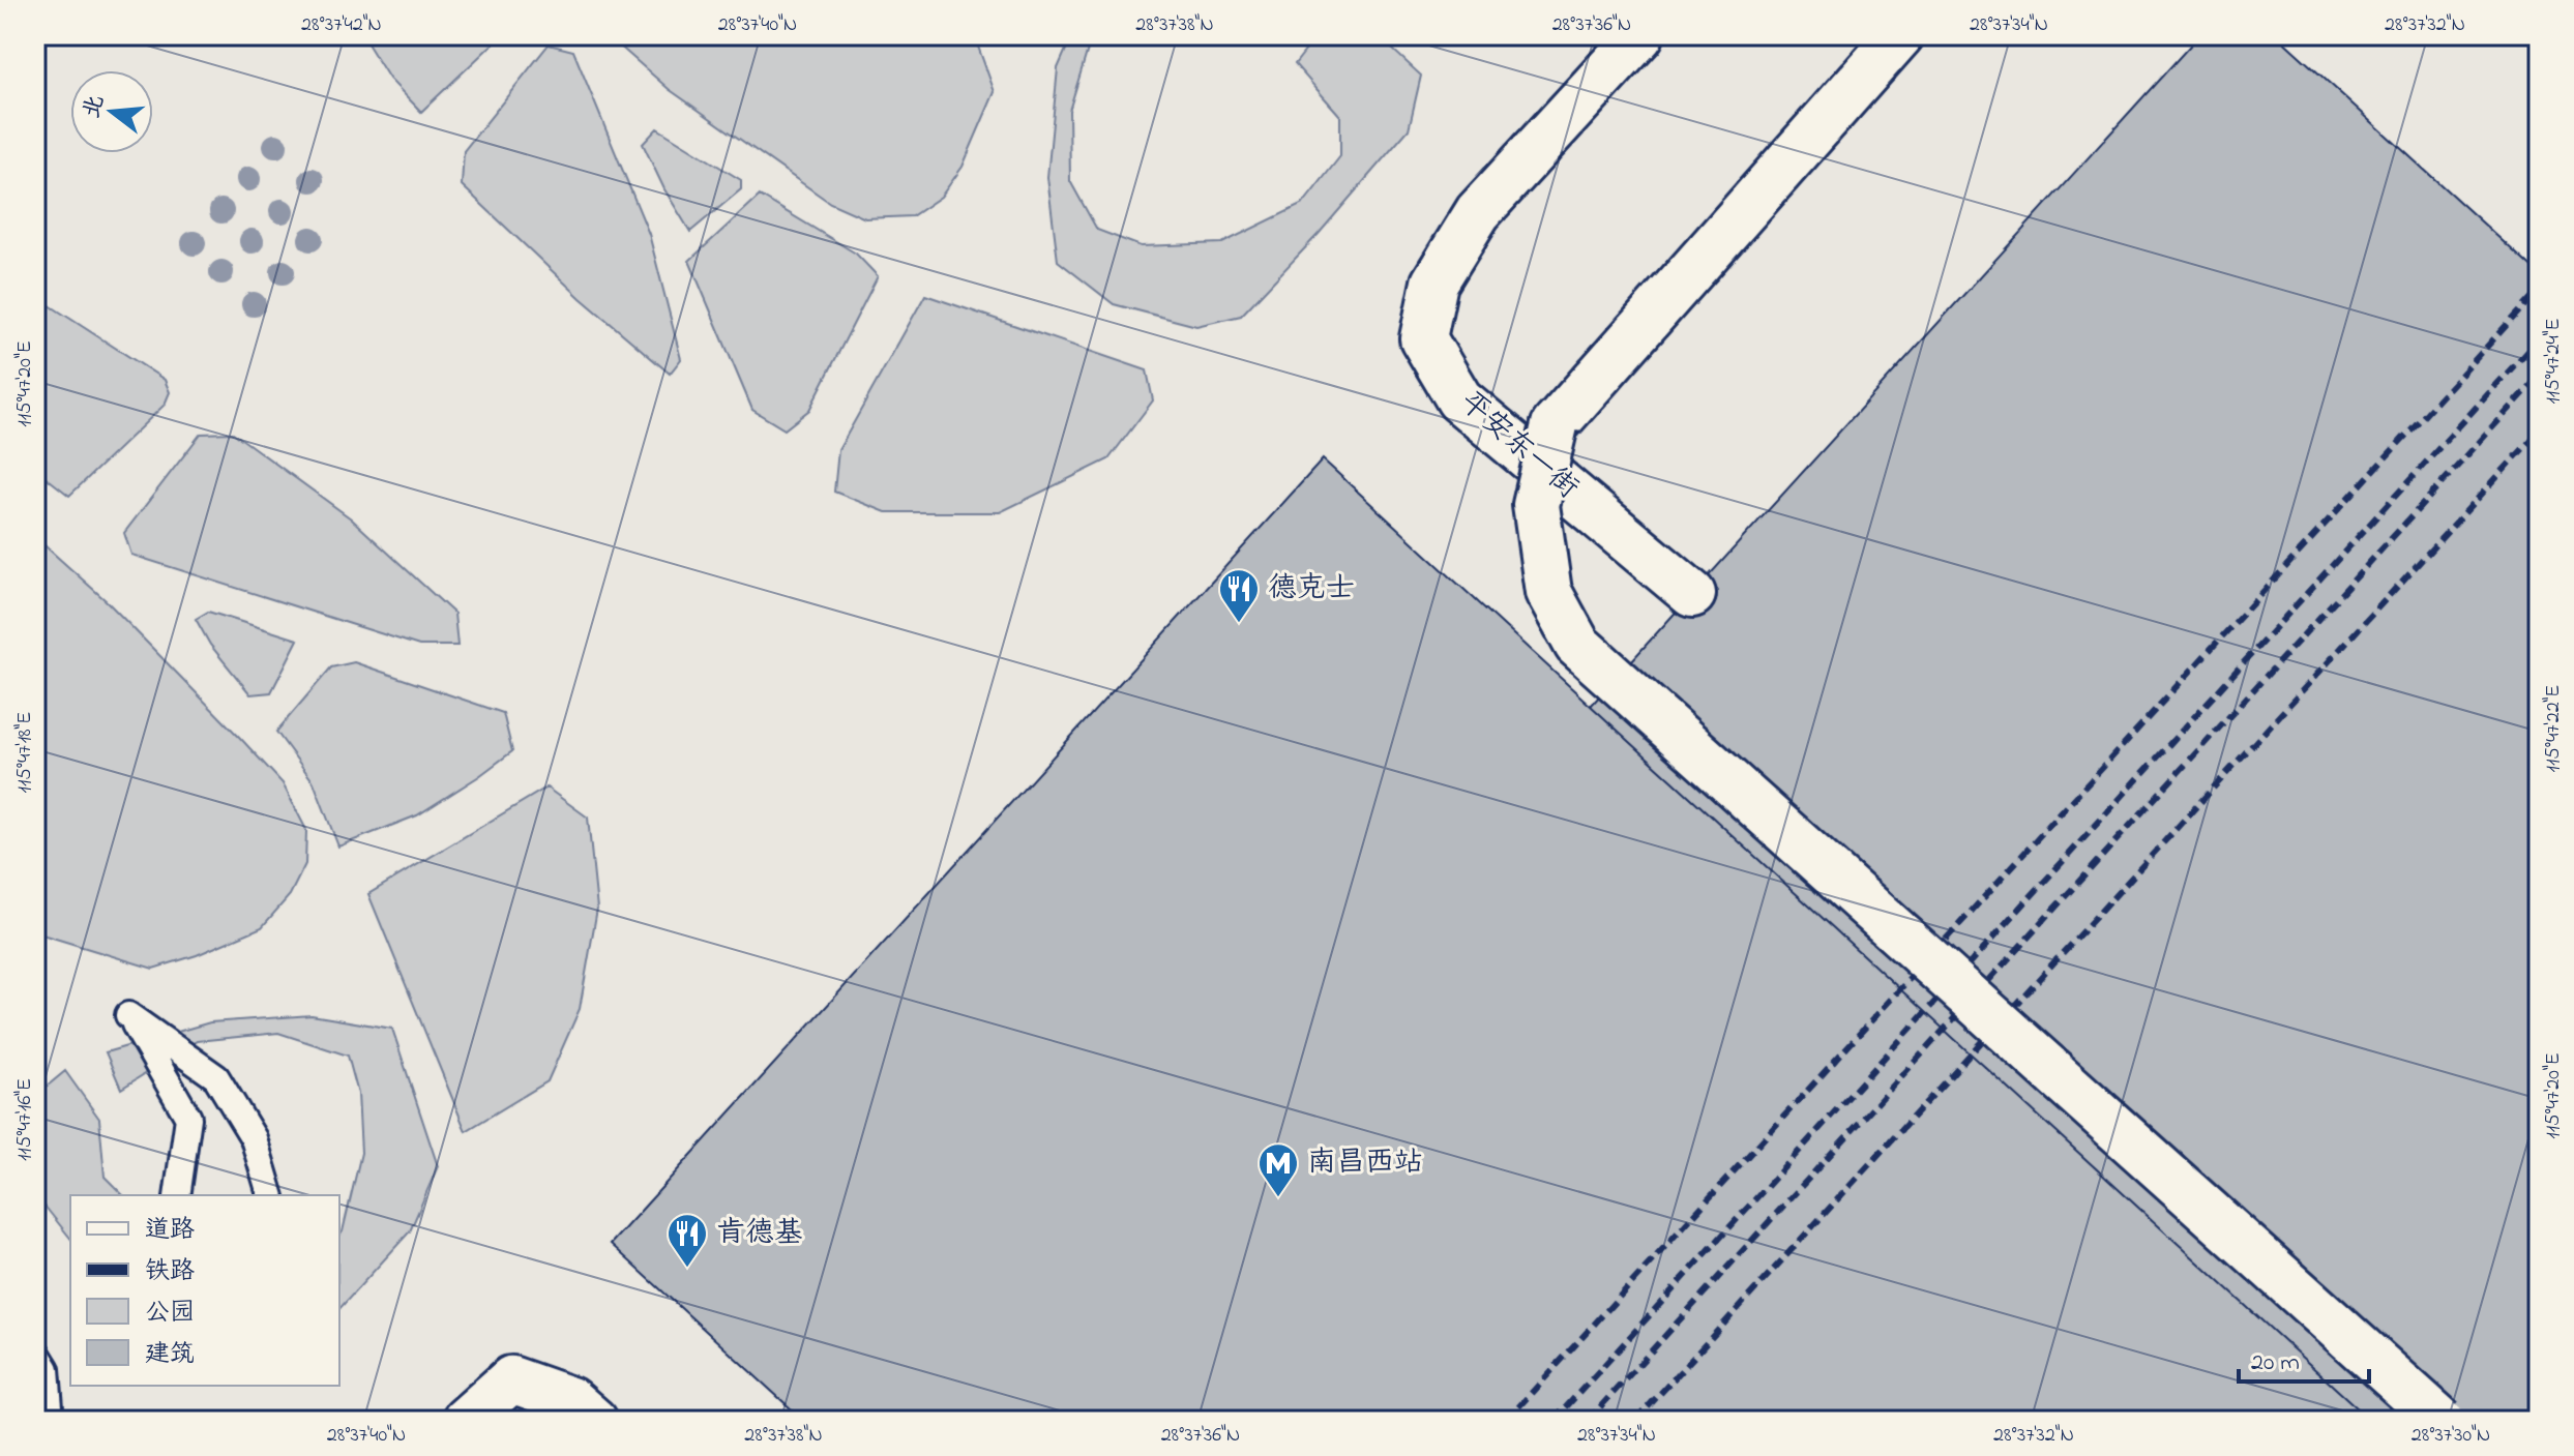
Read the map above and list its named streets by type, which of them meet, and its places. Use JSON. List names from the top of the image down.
{
  "streets": {
    "street": ["平安东一街"]
  },
  "places": {
    "restaurant": ["德克士", "肯德基"],
    "metro station": ["南昌西站"]
  },
  "legend": [
    "道路",
    "铁路",
    "公园",
    "建筑"
  ],
  "scale_bar": "20 m",
  "north": "left",
  "coordinates": [
    "28°37'42\"N",
    "28°37'40\"N",
    "28°37'38\"N",
    "28°37'36\"N",
    "28°37'34\"N",
    "28°37'32\"N",
    "115°47'24\"E",
    "115°47'20\"E",
    "115°47'22\"E",
    "115°47'18\"E",
    "115°47'16\"E",
    "28°37'30\"N"
  ]
}
